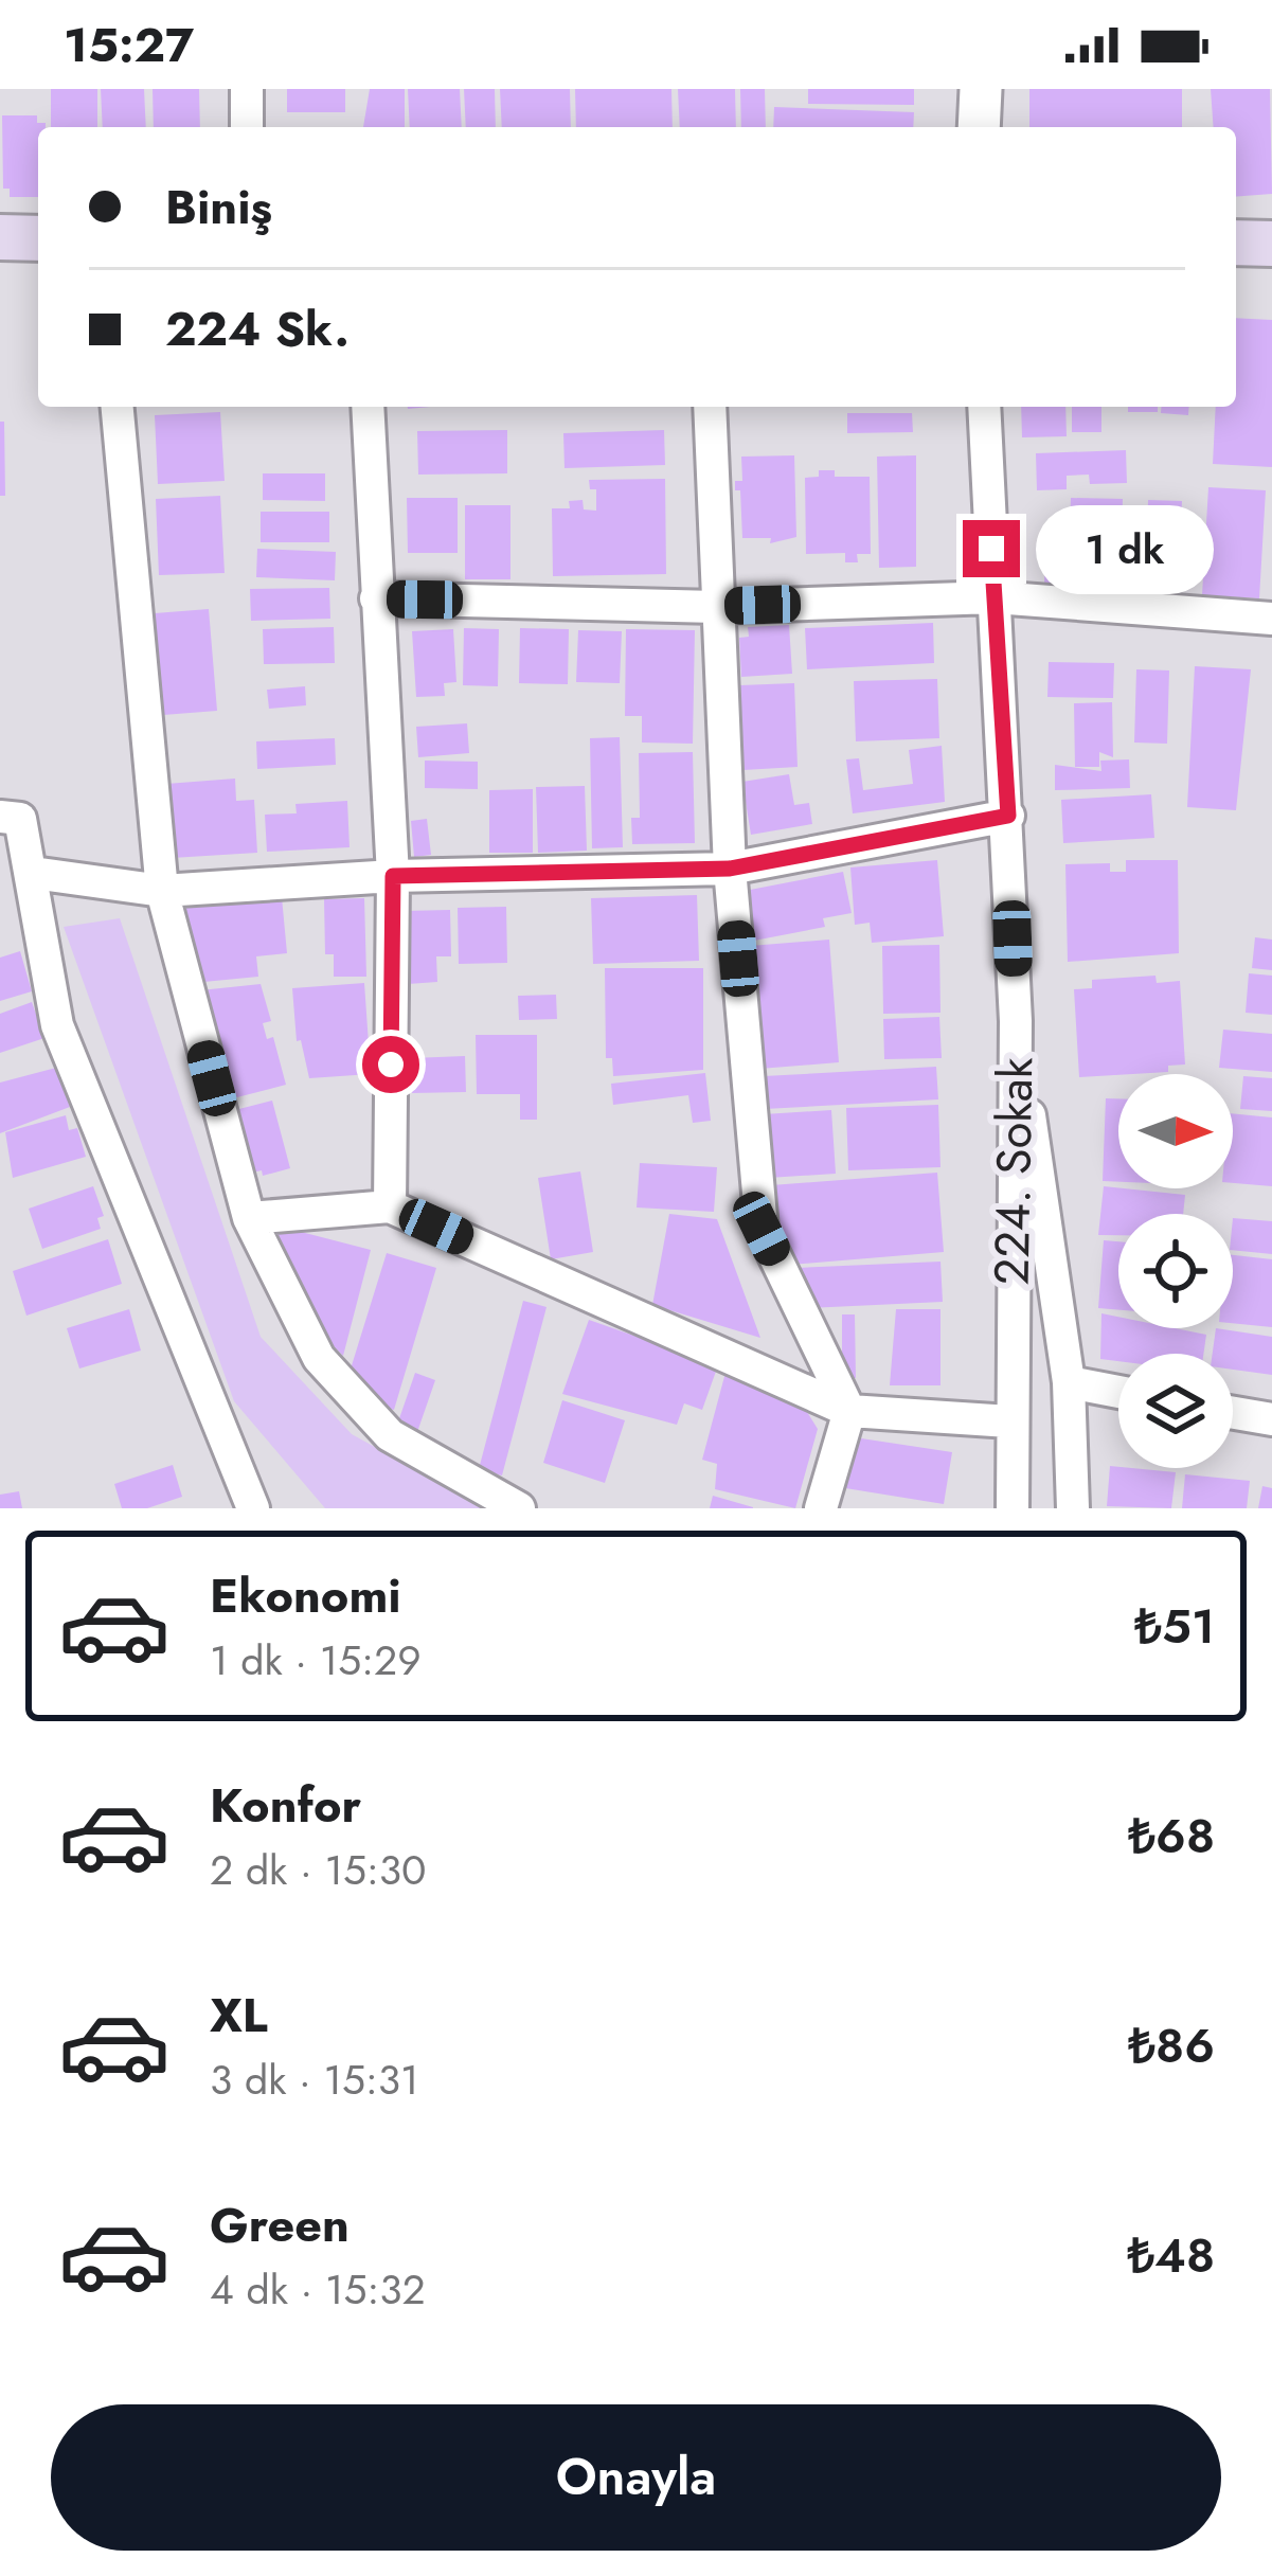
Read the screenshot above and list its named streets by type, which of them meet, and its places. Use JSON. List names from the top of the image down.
{
  "streets": {
    "street": ["224. Sokak"]
  },
  "north": "right",
  "page": {
    "status": "15:27",
    "banner": ["Biniş", "224 Sk."],
    "bubble": "1 dk",
    "list": [
      {
        "name": "Ekonomi",
        "note": "1 dk · 15:29",
        "value": "₺51"
      },
      {
        "name": "Konfor",
        "note": "2 dk · 15:30",
        "value": "₺68"
      },
      {
        "name": "XL",
        "note": "3 dk · 15:31",
        "value": "₺86"
      },
      {
        "name": "Green",
        "note": "4 dk · 15:32",
        "value": "₺48"
      }
    ],
    "buttons": "Onayla"
  }
}
